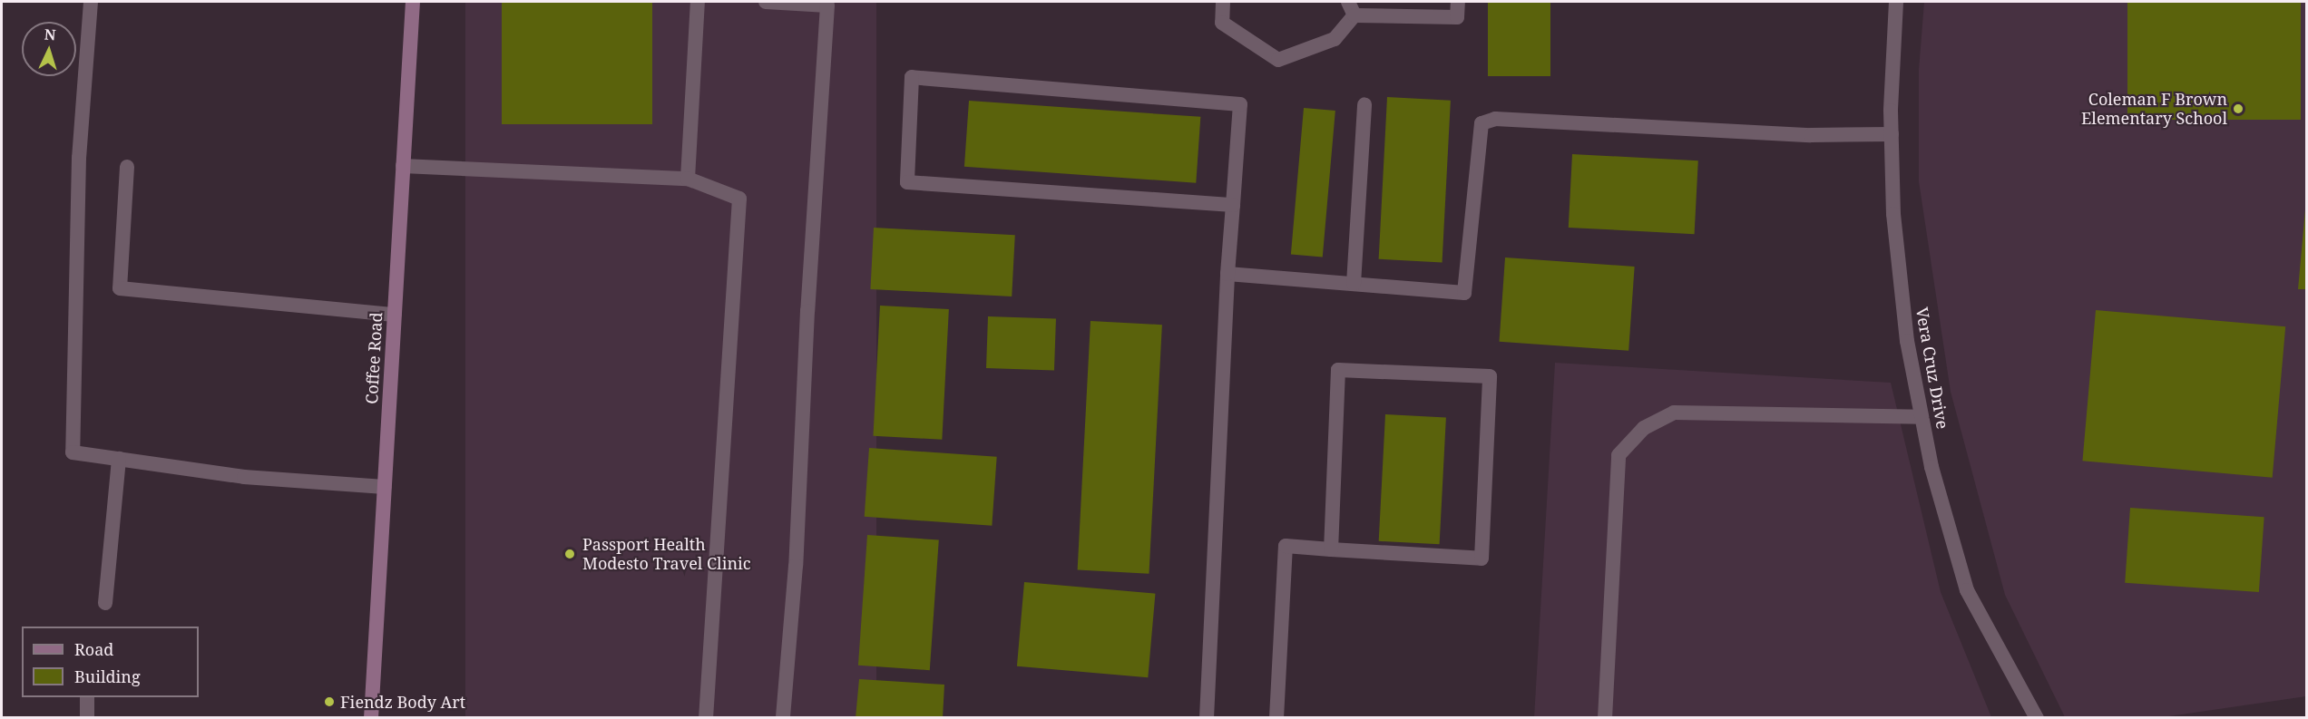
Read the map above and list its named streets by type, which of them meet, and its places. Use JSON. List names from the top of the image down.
{
  "streets": {
    "main road": ["Coffee Road"],
    "street": ["Vera Cruz Drive"]
  },
  "places": ["Coleman F Brown Elementary School", "Passport Health Modesto Travel Clinic", "Fiendz Body Art"],
  "legend": ["Road", "Building"],
  "north": "top"
}
